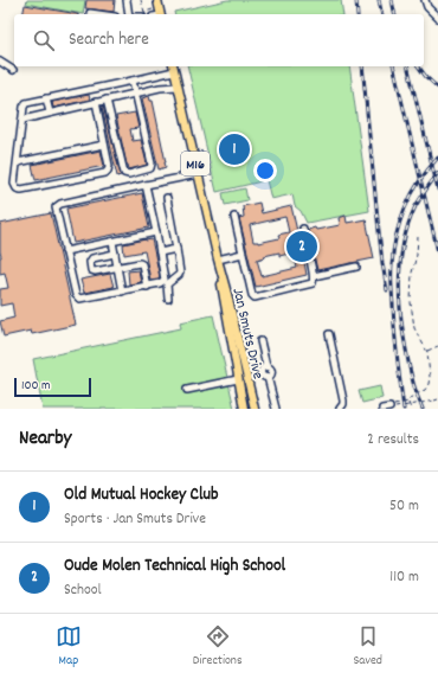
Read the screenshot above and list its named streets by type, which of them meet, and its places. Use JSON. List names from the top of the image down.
{
  "streets": {
    "main road": ["M16", "Jan Smuts Drive"]
  },
  "scale_bar": "100 m",
  "page": {
    "search": "Search here",
    "pins": ["1", "2"],
    "scale": "100 m",
    "heading": ["Nearby", "2 results"],
    "list": [
      {
        "mark": "1",
        "name": "Old Mutual Hockey Club",
        "note": "Sports · Jan Smuts Drive",
        "value": "50 m"
      },
      {
        "mark": "2",
        "name": "Oude Molen Technical High School",
        "note": "School",
        "value": "110 m"
      }
    ],
    "nav": ["Map", "Directions", "Saved"]
  }
}
